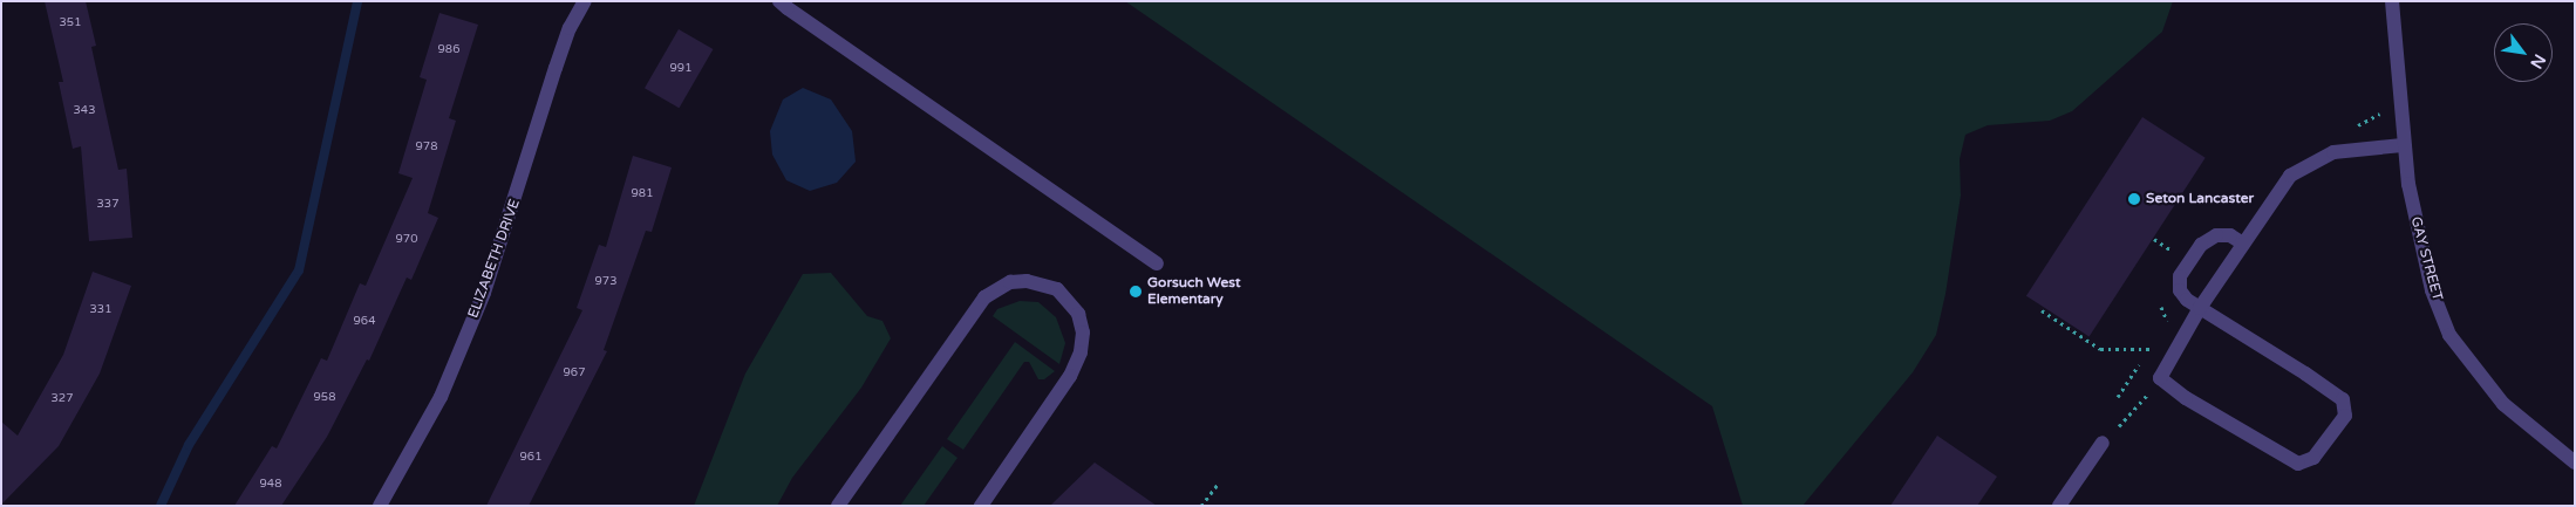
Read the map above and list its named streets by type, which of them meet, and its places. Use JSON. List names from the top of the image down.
{
  "streets": {
    "street": ["ELIZABETH DRIVE", "GAY STREET"]
  },
  "places": ["Seton Lancaster", "Gorsuch West Elementary"],
  "house_numbers": [
    "351",
    "986",
    "991",
    "343",
    "978",
    "981",
    "337",
    "970",
    "973",
    "331",
    "964",
    "967",
    "958",
    "327",
    "961",
    "948"
  ],
  "north": "bottom right"
}
